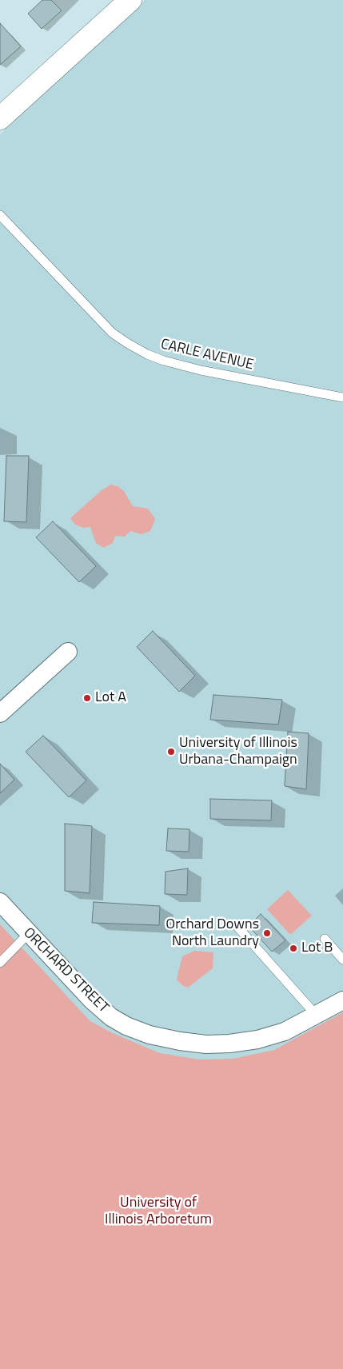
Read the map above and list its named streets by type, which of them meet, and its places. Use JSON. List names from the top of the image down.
{
  "streets": {
    "street": ["ORCHARD STREET"],
    "lane": ["CARLE AVENUE"]
  },
  "parks": ["University of Illinois Arboretum"],
  "places": [
    "Lot A",
    "University of Illinois Urbana-Champaign",
    "Orchard Downs North Laundry",
    "Lot B"
  ]
}
